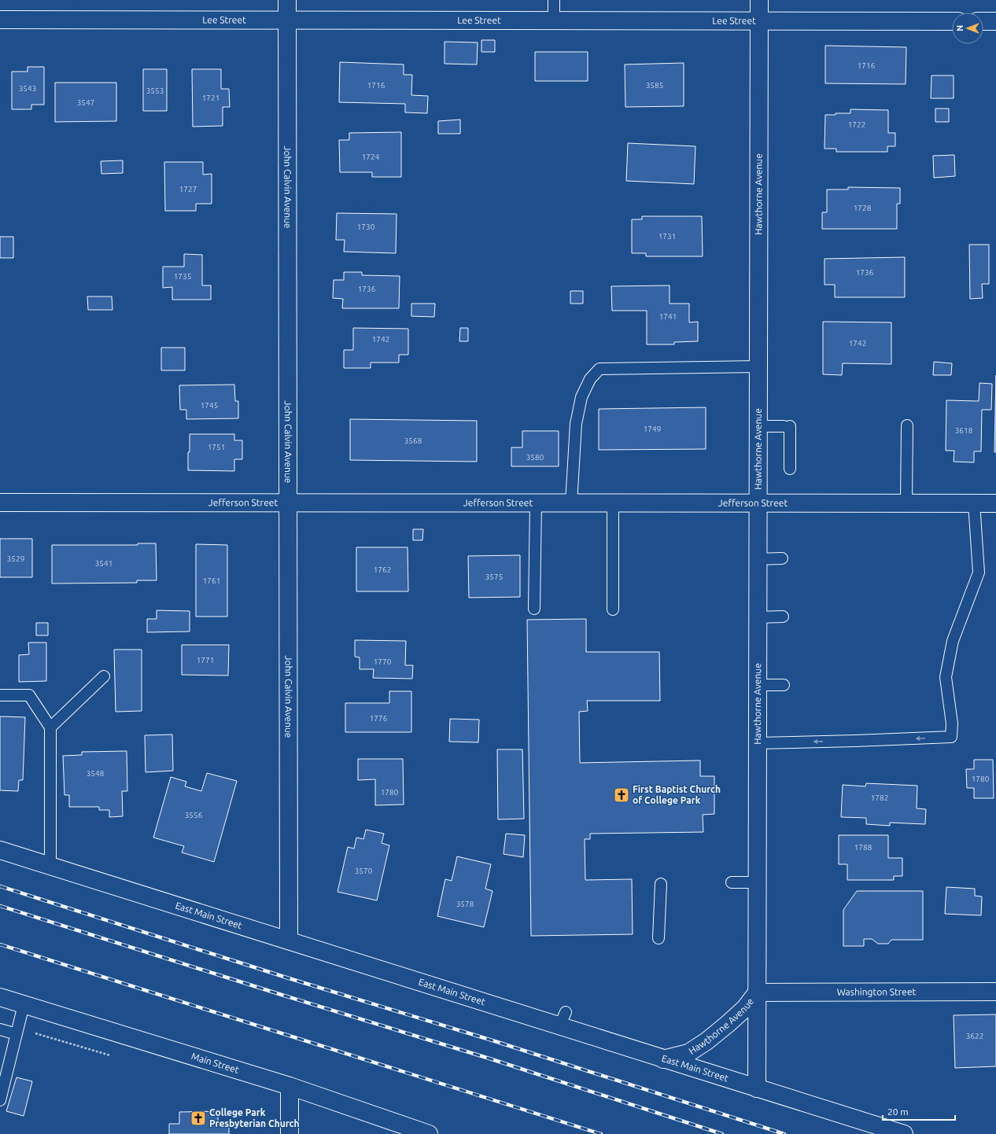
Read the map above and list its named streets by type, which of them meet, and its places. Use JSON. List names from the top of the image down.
{
  "streets": {
    "street": [
      "Lee Street",
      "John Calvin Avenue",
      "Hawthorne Avenue",
      "Jefferson Street",
      "East Main Street",
      "Washington Street",
      "Main Street"
    ]
  },
  "crossings": [
    ["Lee Street", "John Calvin Avenue"],
    ["Lee Street", "Hawthorne Avenue"],
    ["John Calvin Avenue", "Jefferson Street"],
    ["John Calvin Avenue", "East Main Street"],
    ["Hawthorne Avenue", "Jefferson Street"],
    ["Hawthorne Avenue", "East Main Street"],
    ["Hawthorne Avenue", "Washington Street"]
  ],
  "places": {
    "church": ["First Baptist Church of College Park", "College Park Presbyterian Church"]
  },
  "house_numbers": [
    "1716",
    "1716",
    "3585",
    "3543",
    "3553",
    "1721",
    "3547",
    "1722",
    "1724",
    "1727",
    "1728",
    "1730",
    "1731",
    "1736",
    "1735",
    "1736",
    "1741",
    "1742",
    "1742",
    "1745",
    "1749",
    "3618",
    "3568",
    "1751",
    "3580",
    "3529",
    "3541",
    "1762",
    "3575",
    "1761",
    "1771",
    "1770",
    "1776",
    "3548",
    "1780",
    "1780",
    "1782",
    "3556",
    "1788",
    "3570",
    "3578",
    "3622"
  ],
  "scale_bar": "20 m",
  "north": "left"
}
